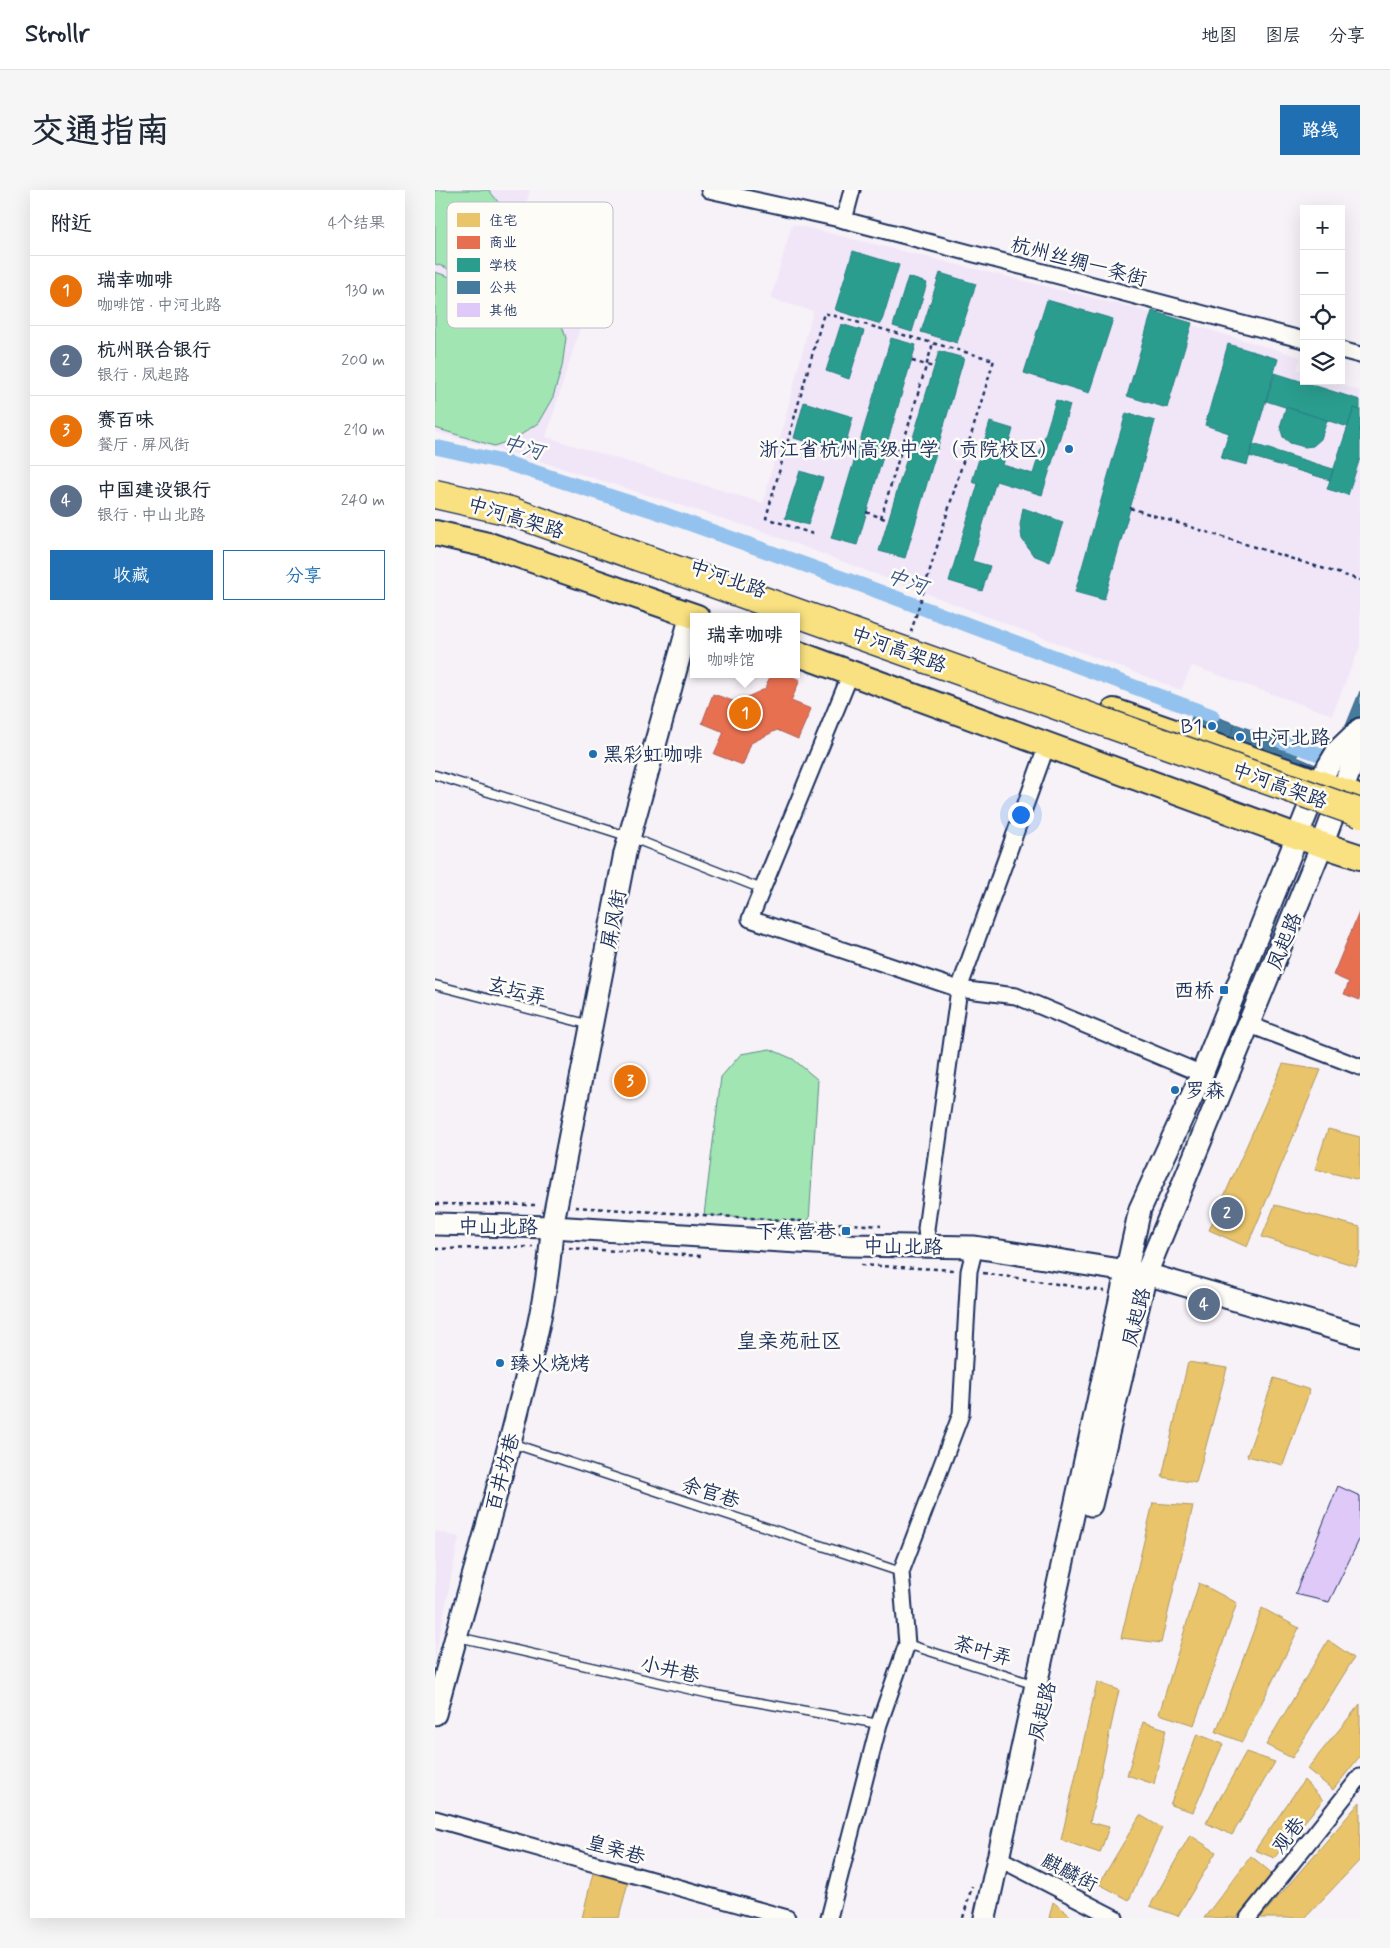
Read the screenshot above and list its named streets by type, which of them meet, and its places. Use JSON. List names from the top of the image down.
{
  "streets": {
    "highway": ["中河高架路"],
    "main road": [
      "中河北路",
      "屏风街",
      "凤起路",
      "中山北路",
      "百井坊巷"
    ],
    "street": [
      "杭州丝绸一条街",
      "观巷",
      "皇亲巷",
      "麒麟街"
    ],
    "lane": [
      "玄坛弄",
      "余官巷",
      "茶叶弄",
      "小井巷"
    ]
  },
  "crossings": [
    ["中河北路", "凤起路"],
    ["屏风街", "玄坛弄"],
    ["屏风街", "中山北路"],
    ["屏风街", "百井坊巷"],
    ["凤起路", "中山北路"],
    ["凤起路", "茶叶弄"],
    ["凤起路", "麒麟街"],
    ["中山北路", "百井坊巷"],
    ["百井坊巷", "余官巷"],
    ["百井坊巷", "小井巷"]
  ],
  "districts": ["皇亲苑社区"],
  "water": ["中河"],
  "places": {
    "other": [
      "浙江省杭州高级中学（贡院校区）",
      "B1",
      "中河北路",
      "黑彩虹咖啡",
      "罗森",
      "臻火烧烤"
    ],
    "transit": ["西桥", "下焦营巷"]
  },
  "legend": [
    "住宅",
    "商业",
    "学校",
    "公共",
    "其他"
  ],
  "page": {
    "header": "Strollr",
    "nav": ["地图", "图层", "分享"],
    "buttons": [
      "路线",
      ["收藏", "分享"]
    ],
    "title": "交通指南",
    "heading": ["附近", "4个结果"],
    "map_buttons": ["+", "−"],
    "list": [
      {
        "mark": "1",
        "name": "瑞幸咖啡",
        "note": "咖啡馆 · 中河北路",
        "value": "130 m"
      },
      {
        "mark": "2",
        "name": "杭州联合银行",
        "note": "银行 · 凤起路",
        "value": "200 m"
      },
      {
        "mark": "3",
        "name": "赛百味",
        "note": "餐厅 · 屏风街",
        "value": "210 m"
      },
      {
        "mark": "4",
        "name": "中国建设银行",
        "note": "银行 · 中山北路",
        "value": "240 m"
      }
    ],
    "popup": ["瑞幸咖啡", "咖啡馆"],
    "pins": [
      "1",
      "3",
      "2",
      "4"
    ]
  }
}
